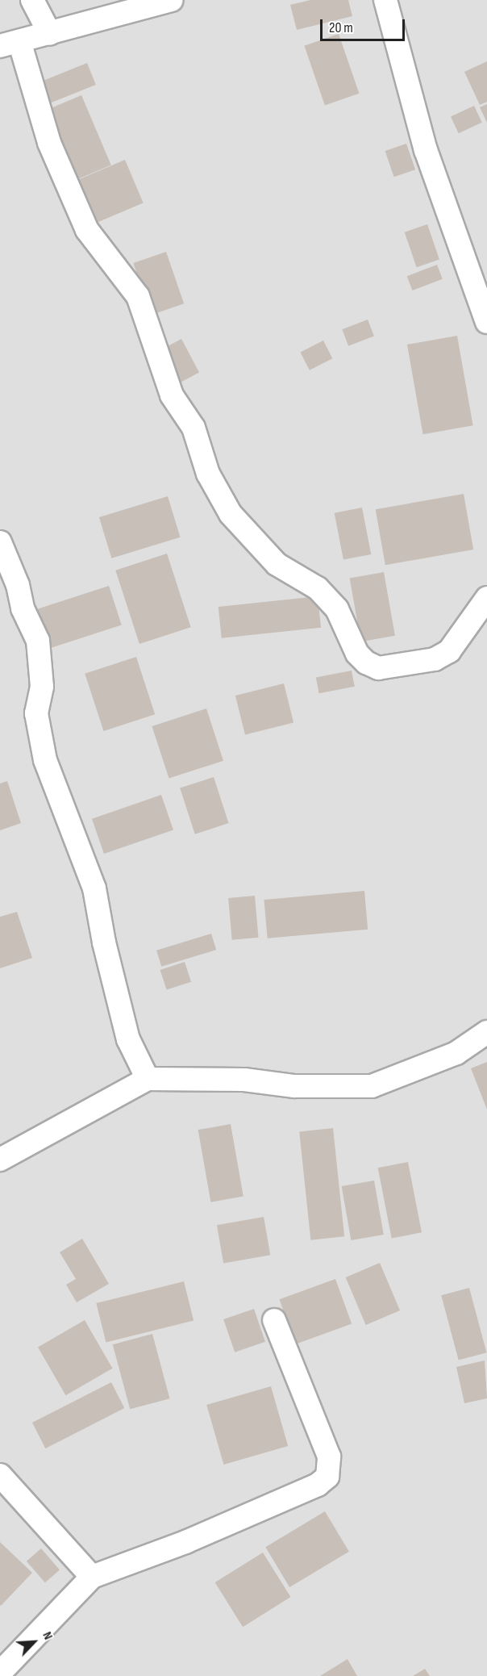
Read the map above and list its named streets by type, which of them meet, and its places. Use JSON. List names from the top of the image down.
{
  "scale_bar": "20 m",
  "north": "top right"
}
